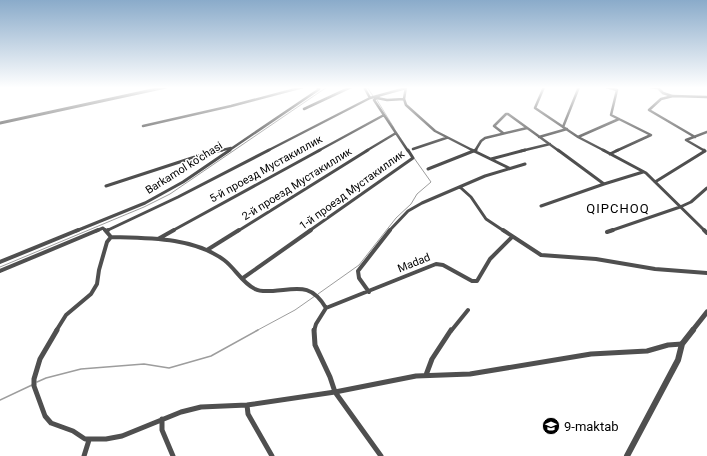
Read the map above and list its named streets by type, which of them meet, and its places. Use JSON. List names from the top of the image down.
{
  "streets": {
    "street": [
      "Barkamol ko'chasi",
      "5-й проезд Мустакиллик",
      "2-й проезд Мустакиллик",
      "1-й проезд Мустакиллик",
      "Madad"
    ]
  },
  "crossings": [
    ["5-й проезд Мустакиллик", "1-й проезд Мустакиллик"],
    ["2-й проезд Мустакиллик", "1-й проезд Мустакиллик"]
  ],
  "districts": ["QIPCHOQ"],
  "places": {
    "school or university": ["9-maktab"]
  }
}
